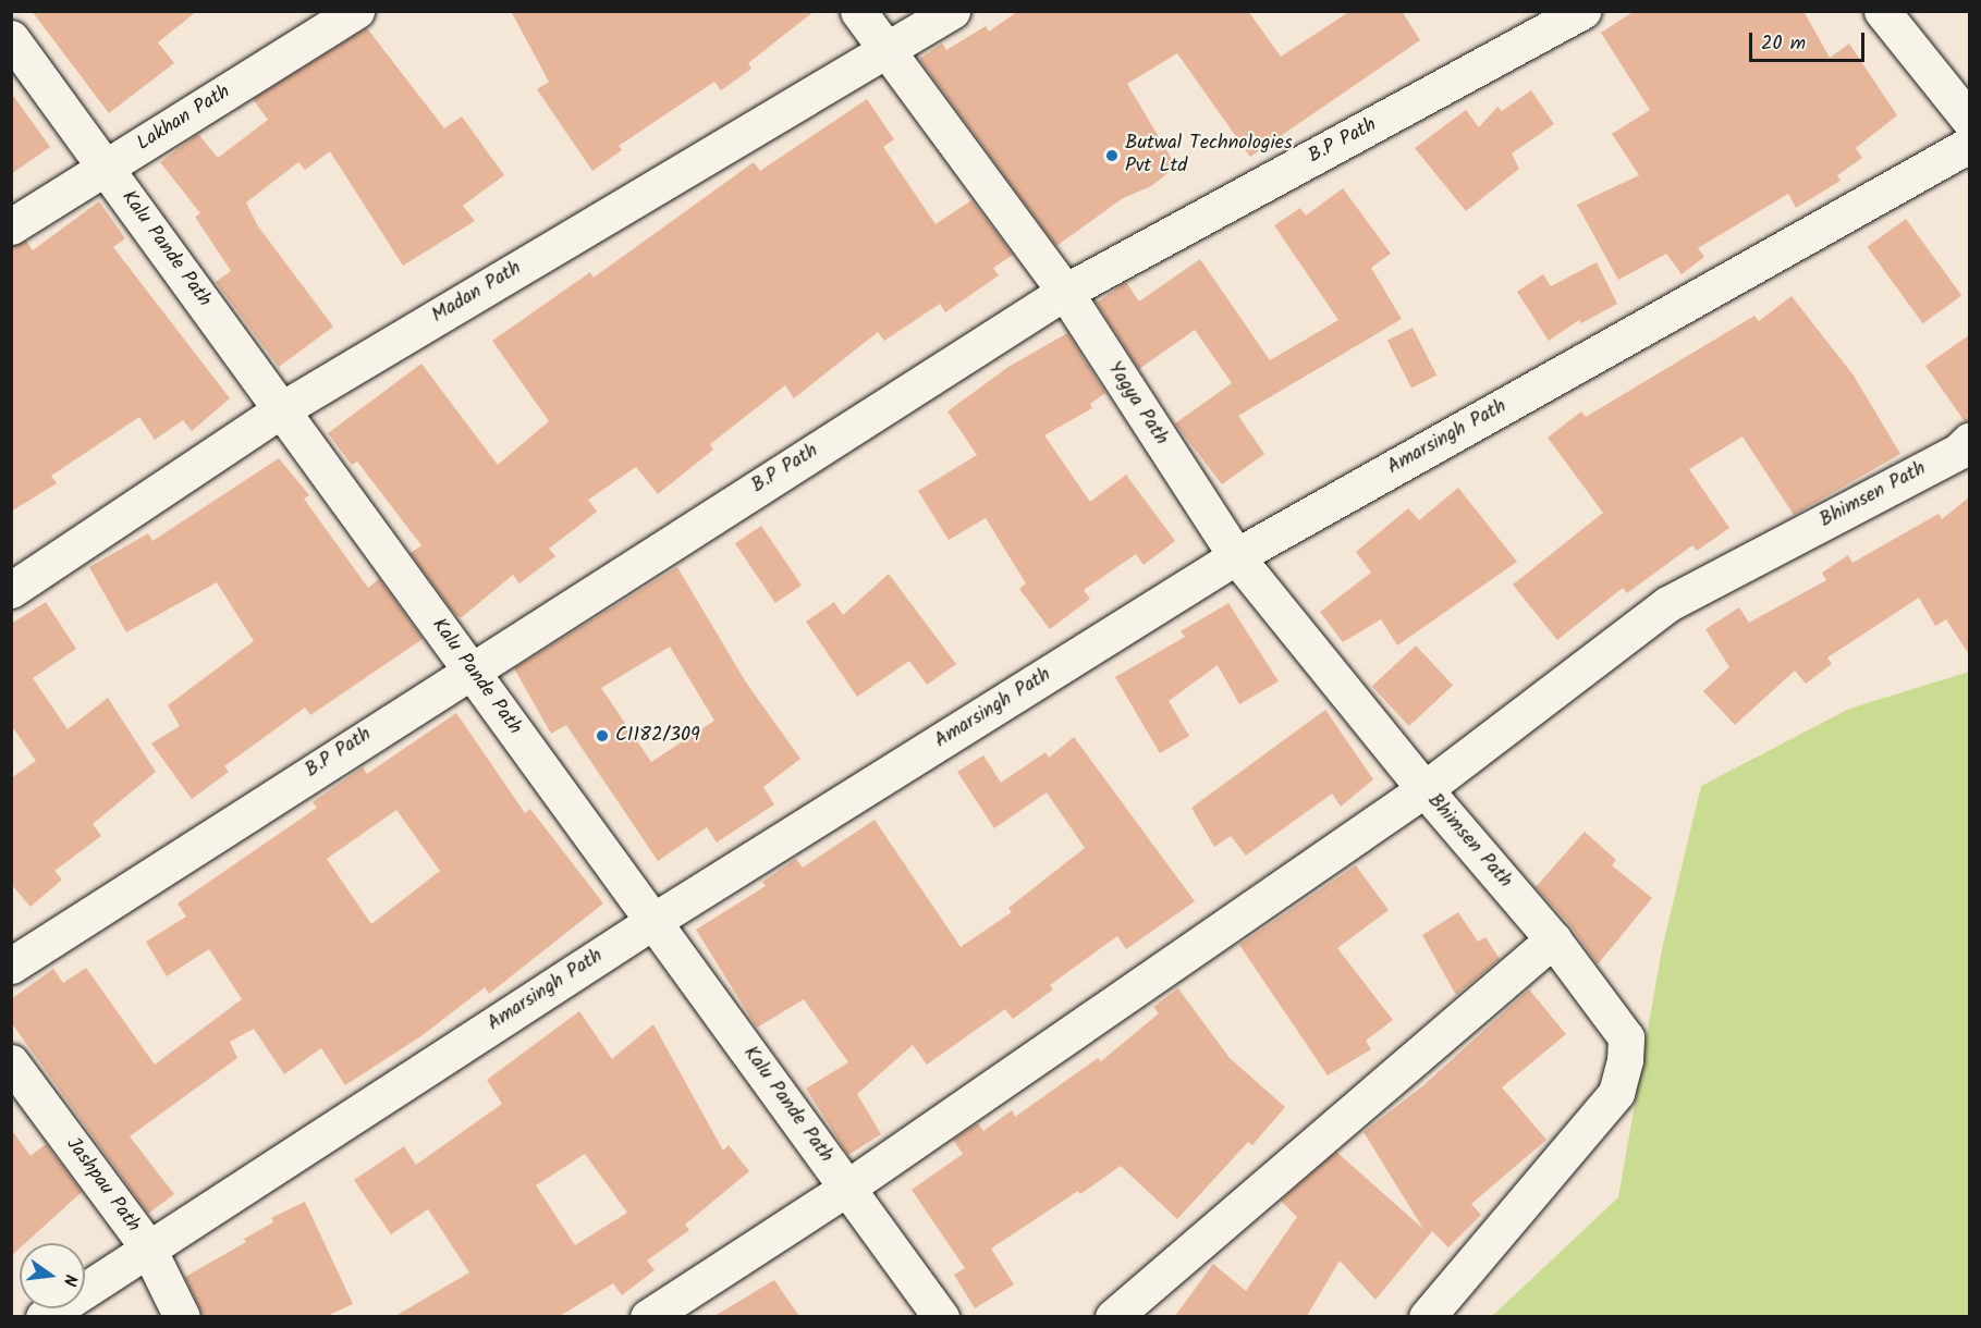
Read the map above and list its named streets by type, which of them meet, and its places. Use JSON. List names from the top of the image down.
{
  "streets": {
    "street": [
      "Lakhan Path",
      "B.P Path",
      "Kalu Pande Path",
      "Madan Path",
      "Yagya Path",
      "Amarsingh Path",
      "Bhimsen Path",
      "Jashpau Path"
    ]
  },
  "crossings": [
    ["Lakhan Path", "Kalu Pande Path"],
    ["B.P Path", "Kalu Pande Path"],
    ["B.P Path", "Yagya Path"],
    ["Kalu Pande Path", "Madan Path"],
    ["Kalu Pande Path", "Amarsingh Path"],
    ["Madan Path", "Yagya Path"],
    ["Yagya Path", "Amarsingh Path"],
    ["Yagya Path", "Bhimsen Path"],
    ["Amarsingh Path", "Jashpau Path"]
  ],
  "places": ["Butwal Technologies Pvt Ltd", "C1182/309"],
  "scale_bar": "20 m",
  "north": "right"
}
